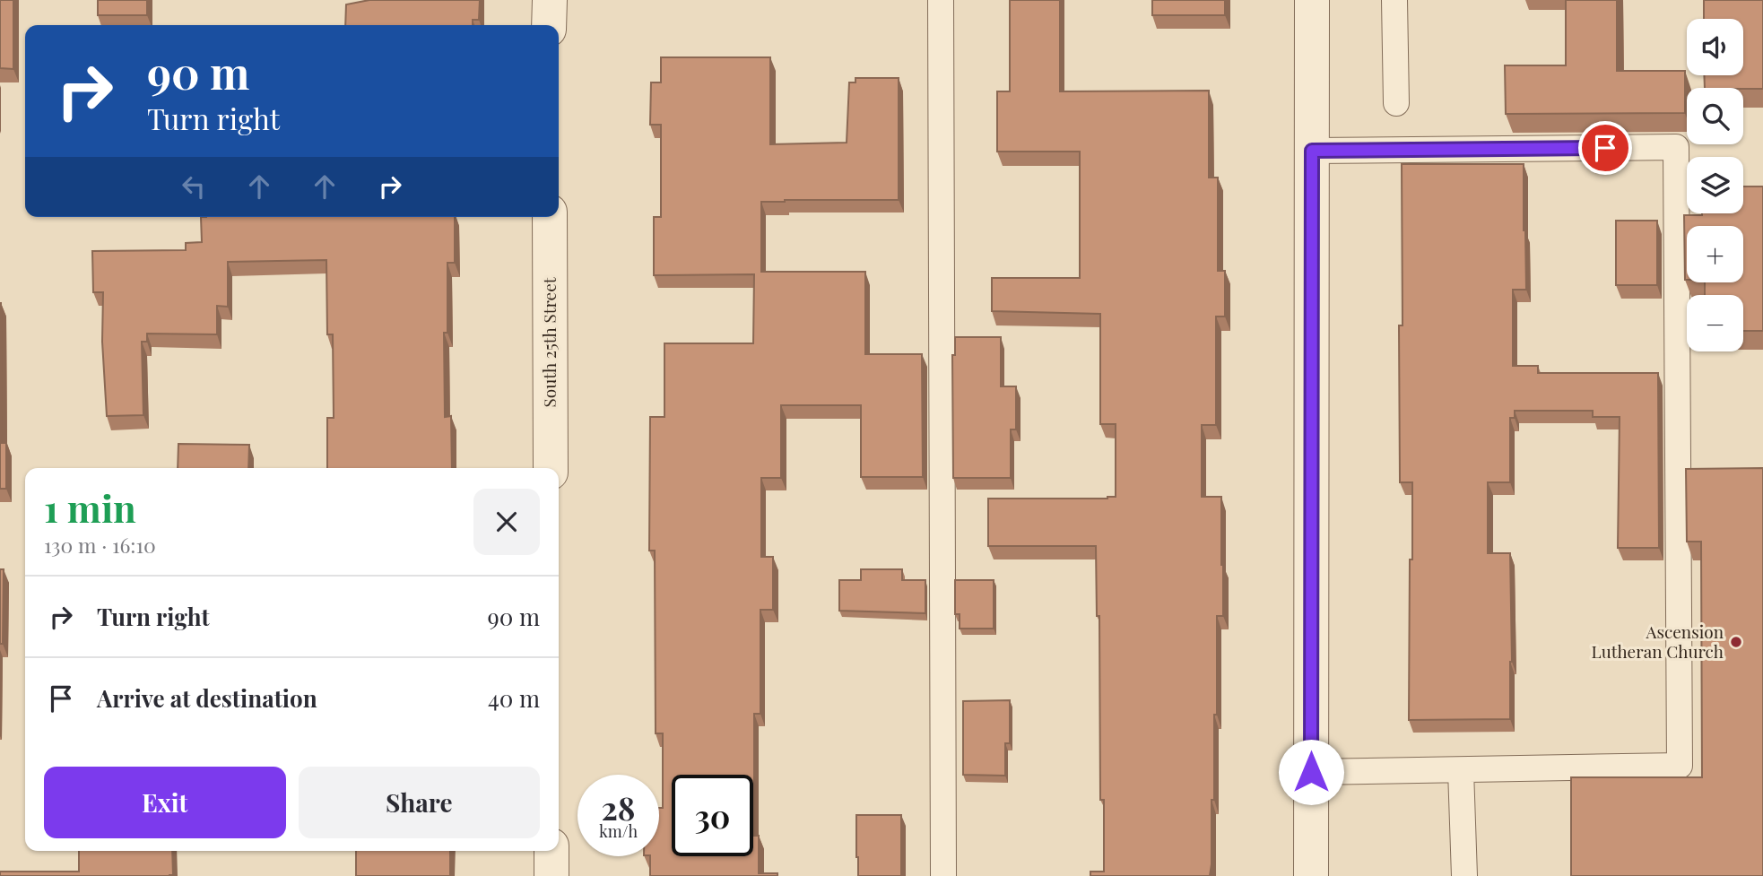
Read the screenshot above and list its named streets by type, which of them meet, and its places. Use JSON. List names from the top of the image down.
{
  "streets": {
    "street": ["South 25th Street"]
  },
  "places": ["Ascension Lutheran Church"],
  "page": {
    "map_buttons": ["+", "−"],
    "turn": ["90 m", "Turn right"],
    "heading": ["1 min", "130 m · 16:10"],
    "list": [
      {
        "name": "Turn right",
        "value": "90 m"
      },
      {
        "name": "Arrive at destination",
        "value": "40 m"
      }
    ],
    "buttons": ["Exit", "Share"],
    "speed": "28 km/h",
    "limit": "30"
  }
}
